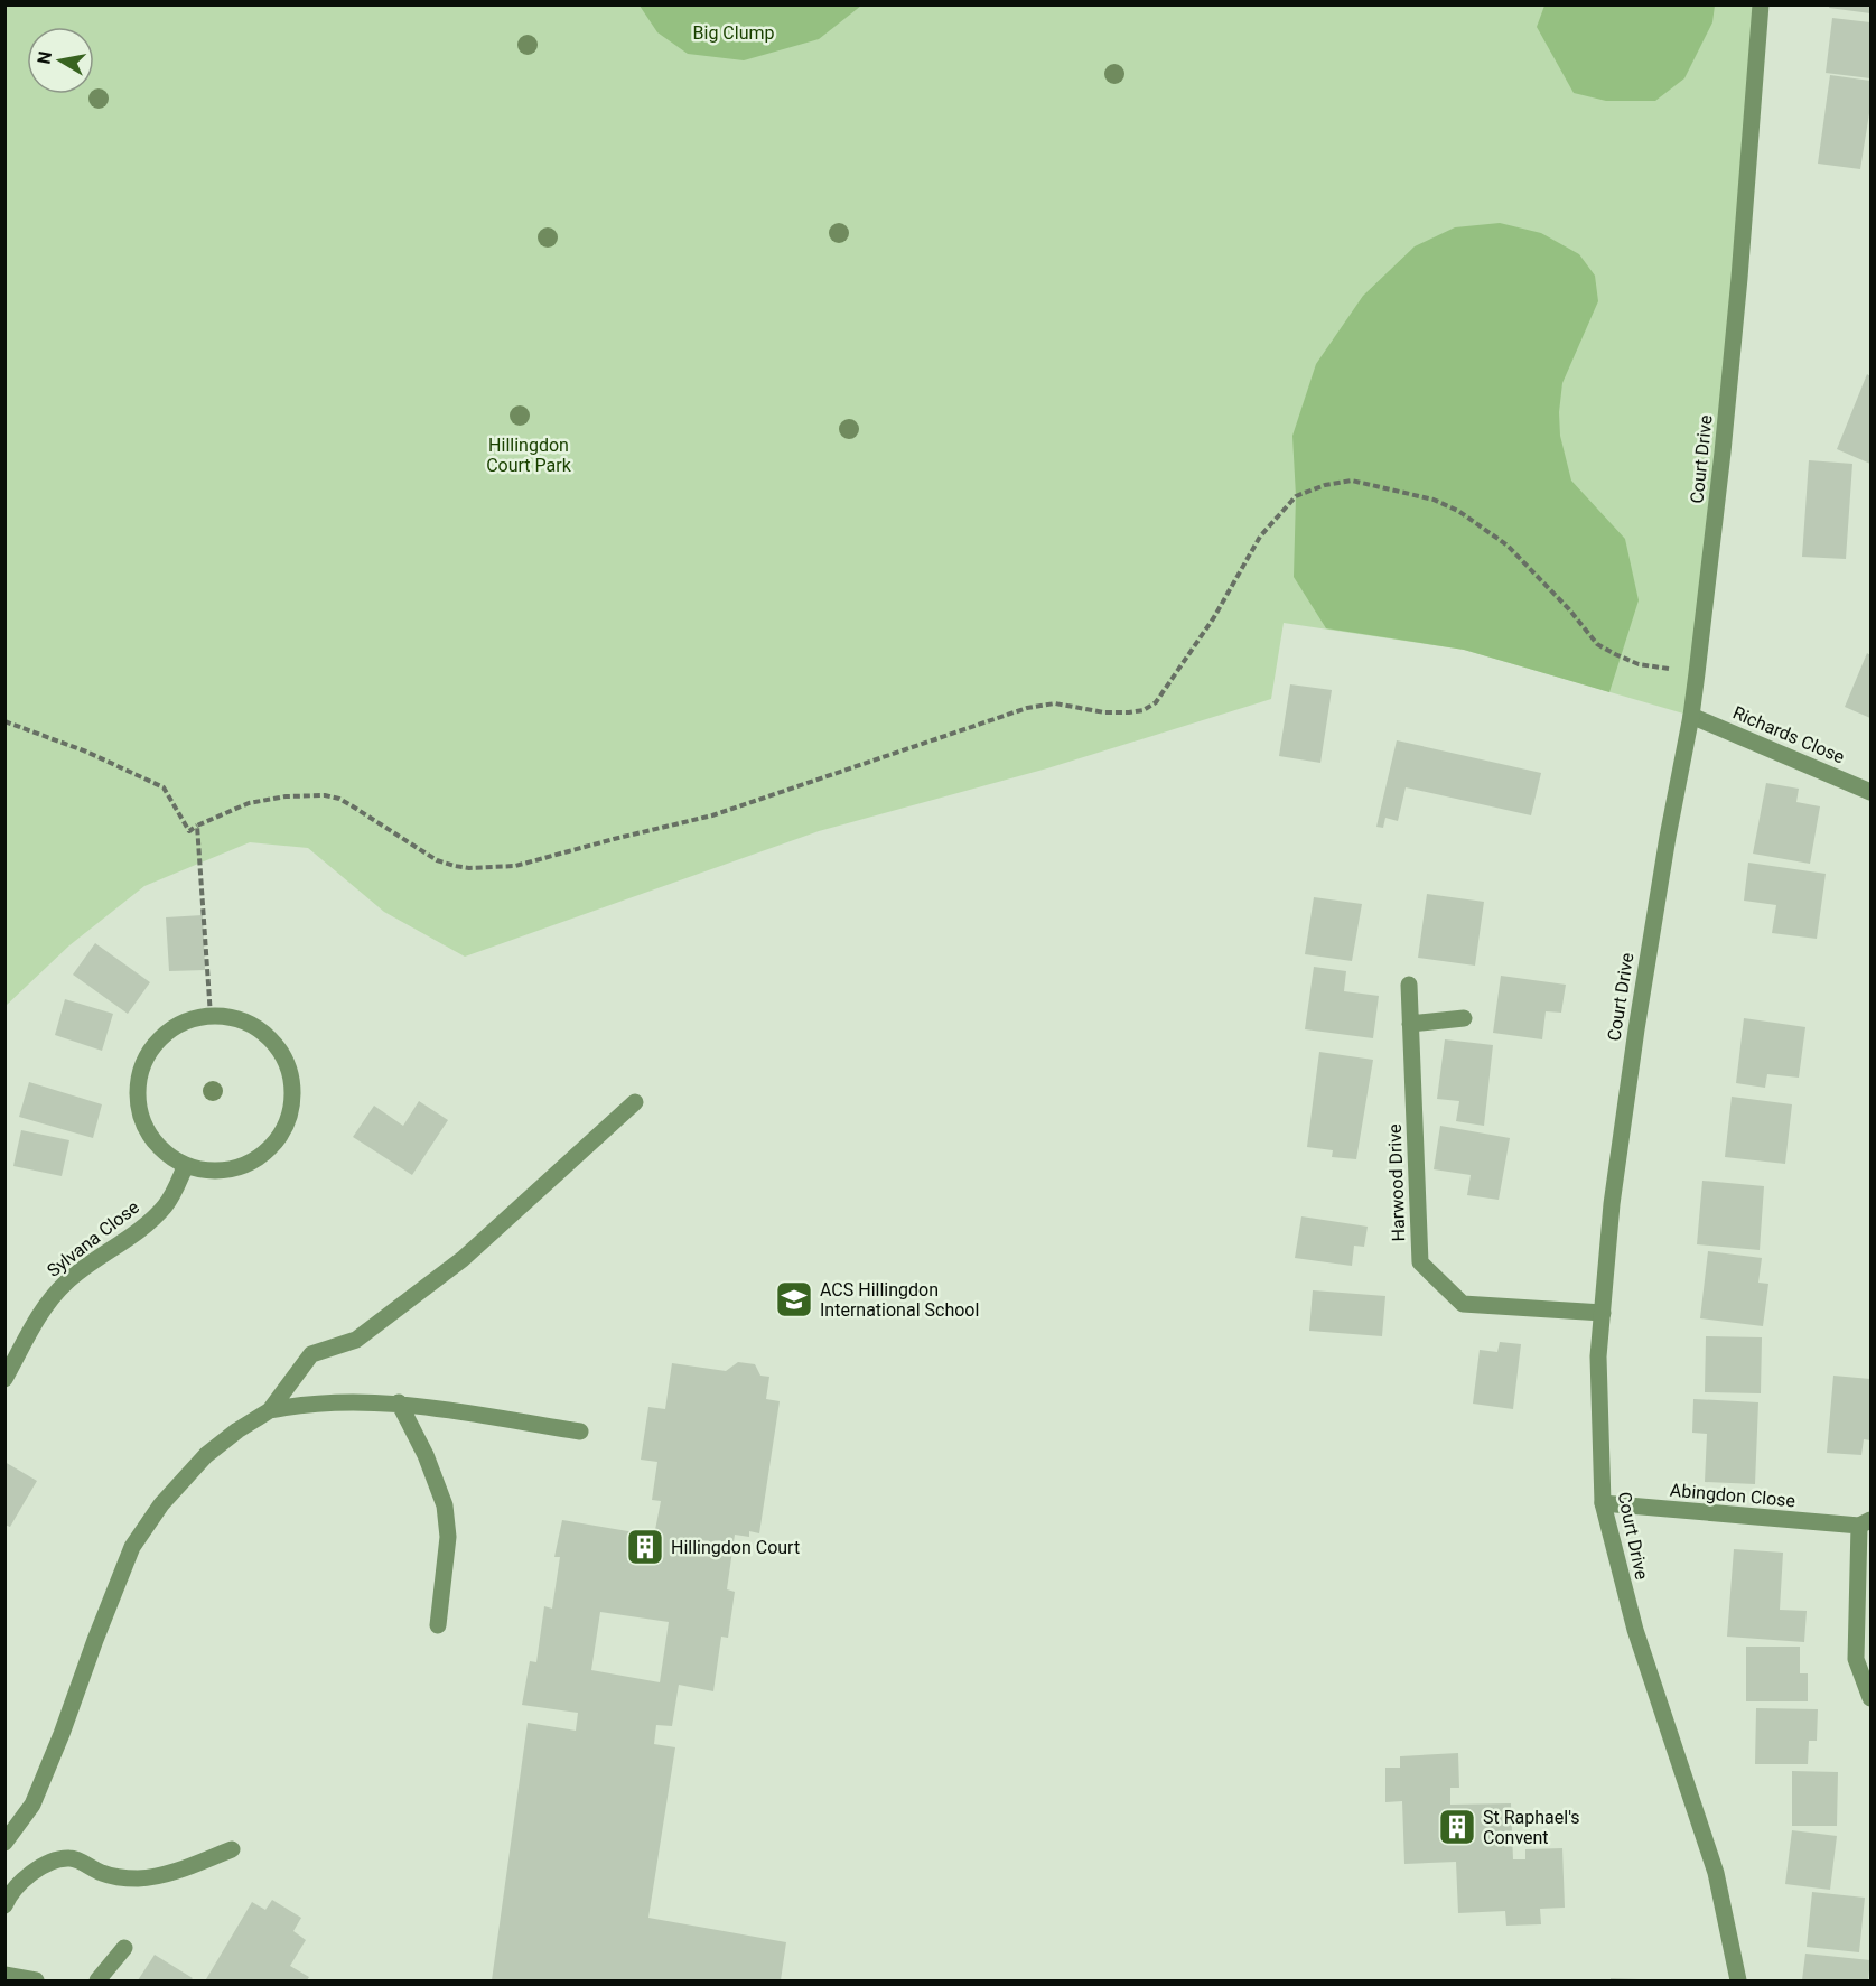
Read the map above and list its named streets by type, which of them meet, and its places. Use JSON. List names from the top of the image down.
{
  "streets": {
    "street": [
      "Court Drive",
      "Richards Close",
      "Harwood Drive",
      "Sylvana Close",
      "Abingdon Close"
    ]
  },
  "crossings": [
    ["Court Drive", "Richards Close"],
    ["Court Drive", "Harwood Drive"],
    ["Court Drive", "Abingdon Close"]
  ],
  "parks": ["Big Clump", "Hillingdon Court Park"],
  "places": {
    "school or university": ["ACS Hillingdon International School"],
    "building": ["Hillingdon Court", "St Raphael's Convent"]
  },
  "north": "left"
}
